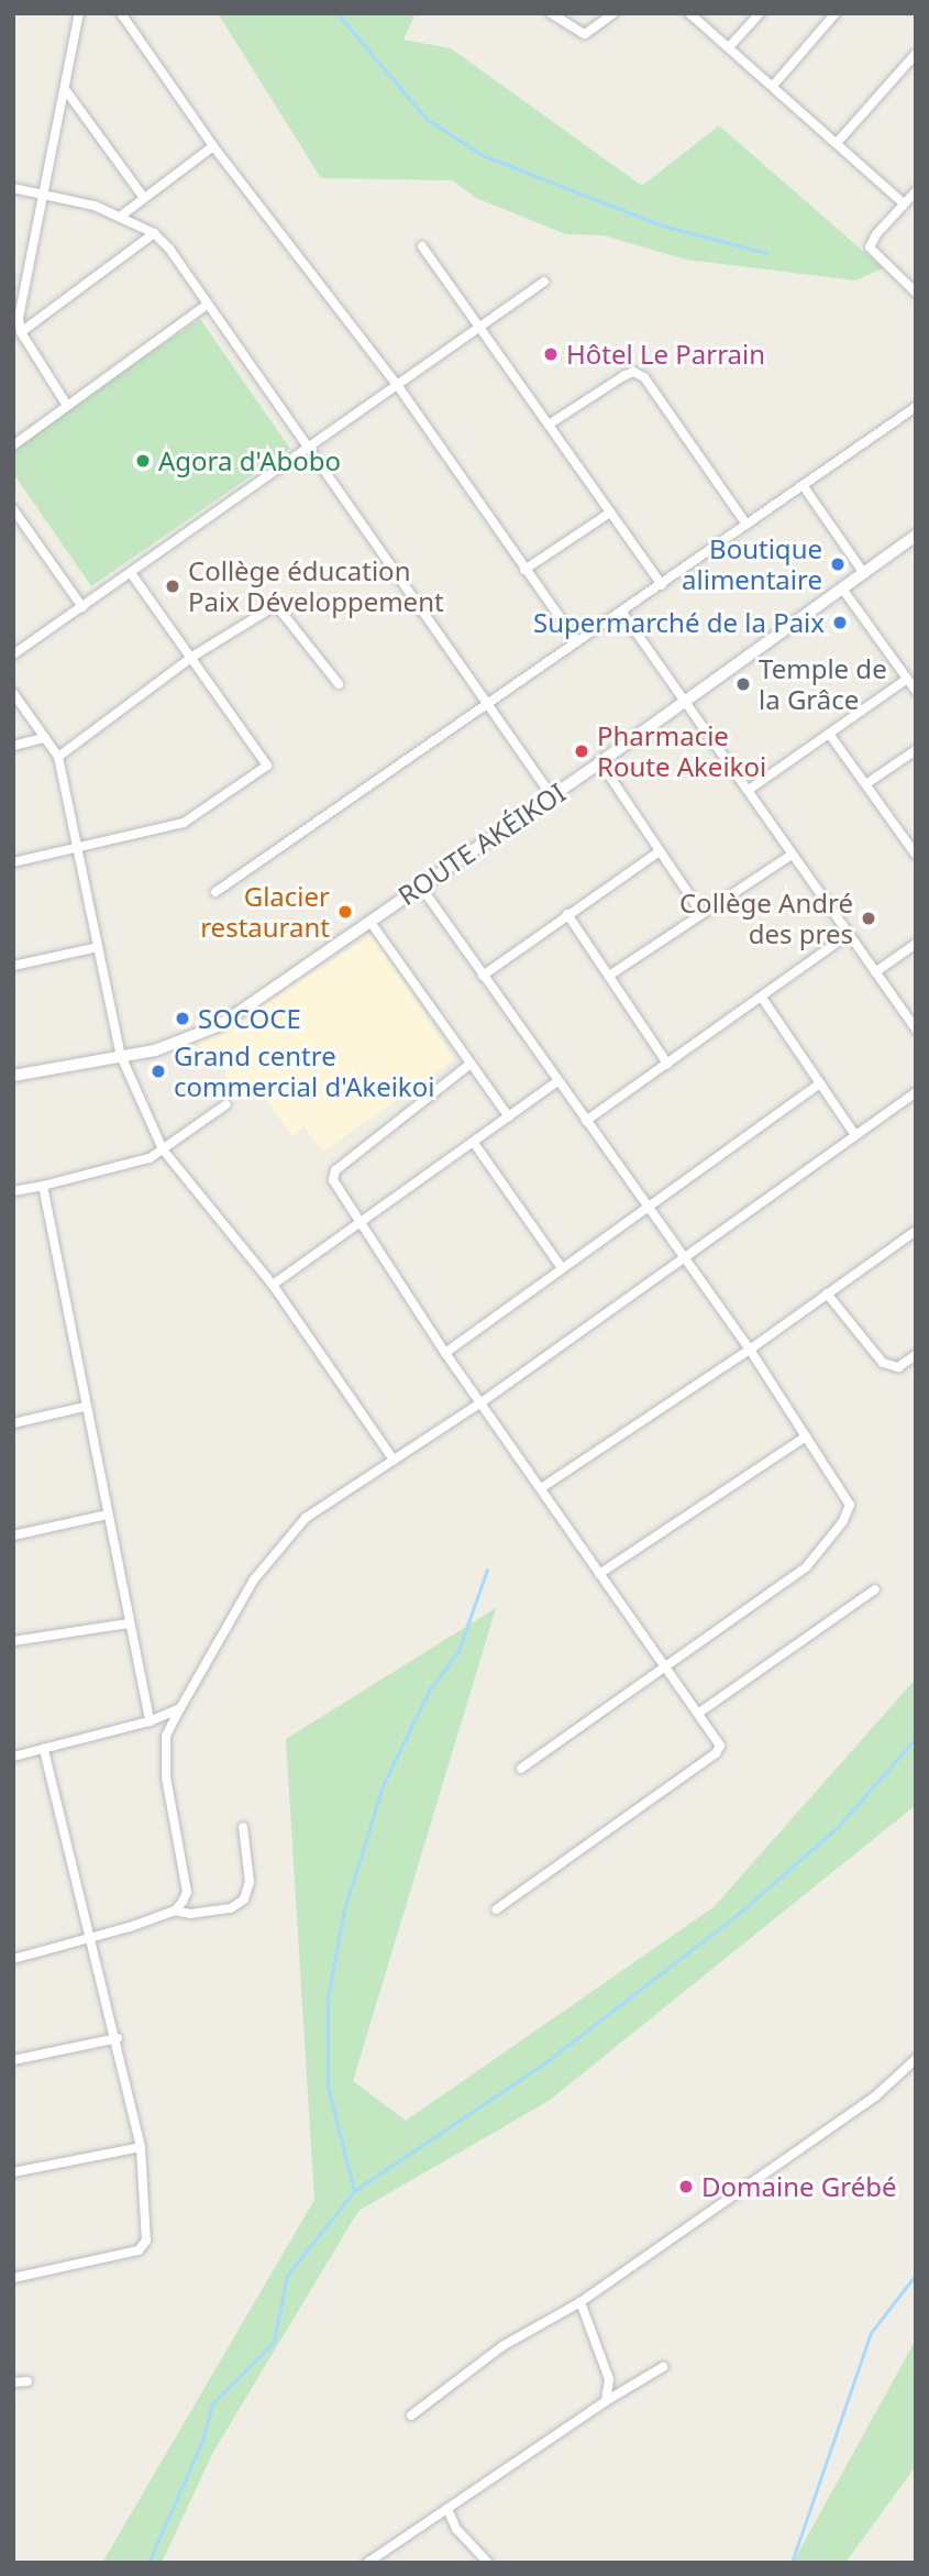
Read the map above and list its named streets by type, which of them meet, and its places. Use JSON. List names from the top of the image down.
{
  "streets": {
    "street": ["ROUTE AKÉIKOI"]
  },
  "places": [
    "Hôtel Le Parrain",
    "Agora d'Abobo",
    "Boutique alimentaire",
    "Collège éducation Paix Développement",
    "Supermarché de la Paix",
    "Temple de la Grâce",
    "Pharmacie Route Akeikoi",
    "Glacier restaurant",
    "Collège André des pres",
    "SOCOCE",
    "Grand centre commercial d'Akeikoi",
    "Domaine Grébé"
  ]
}
